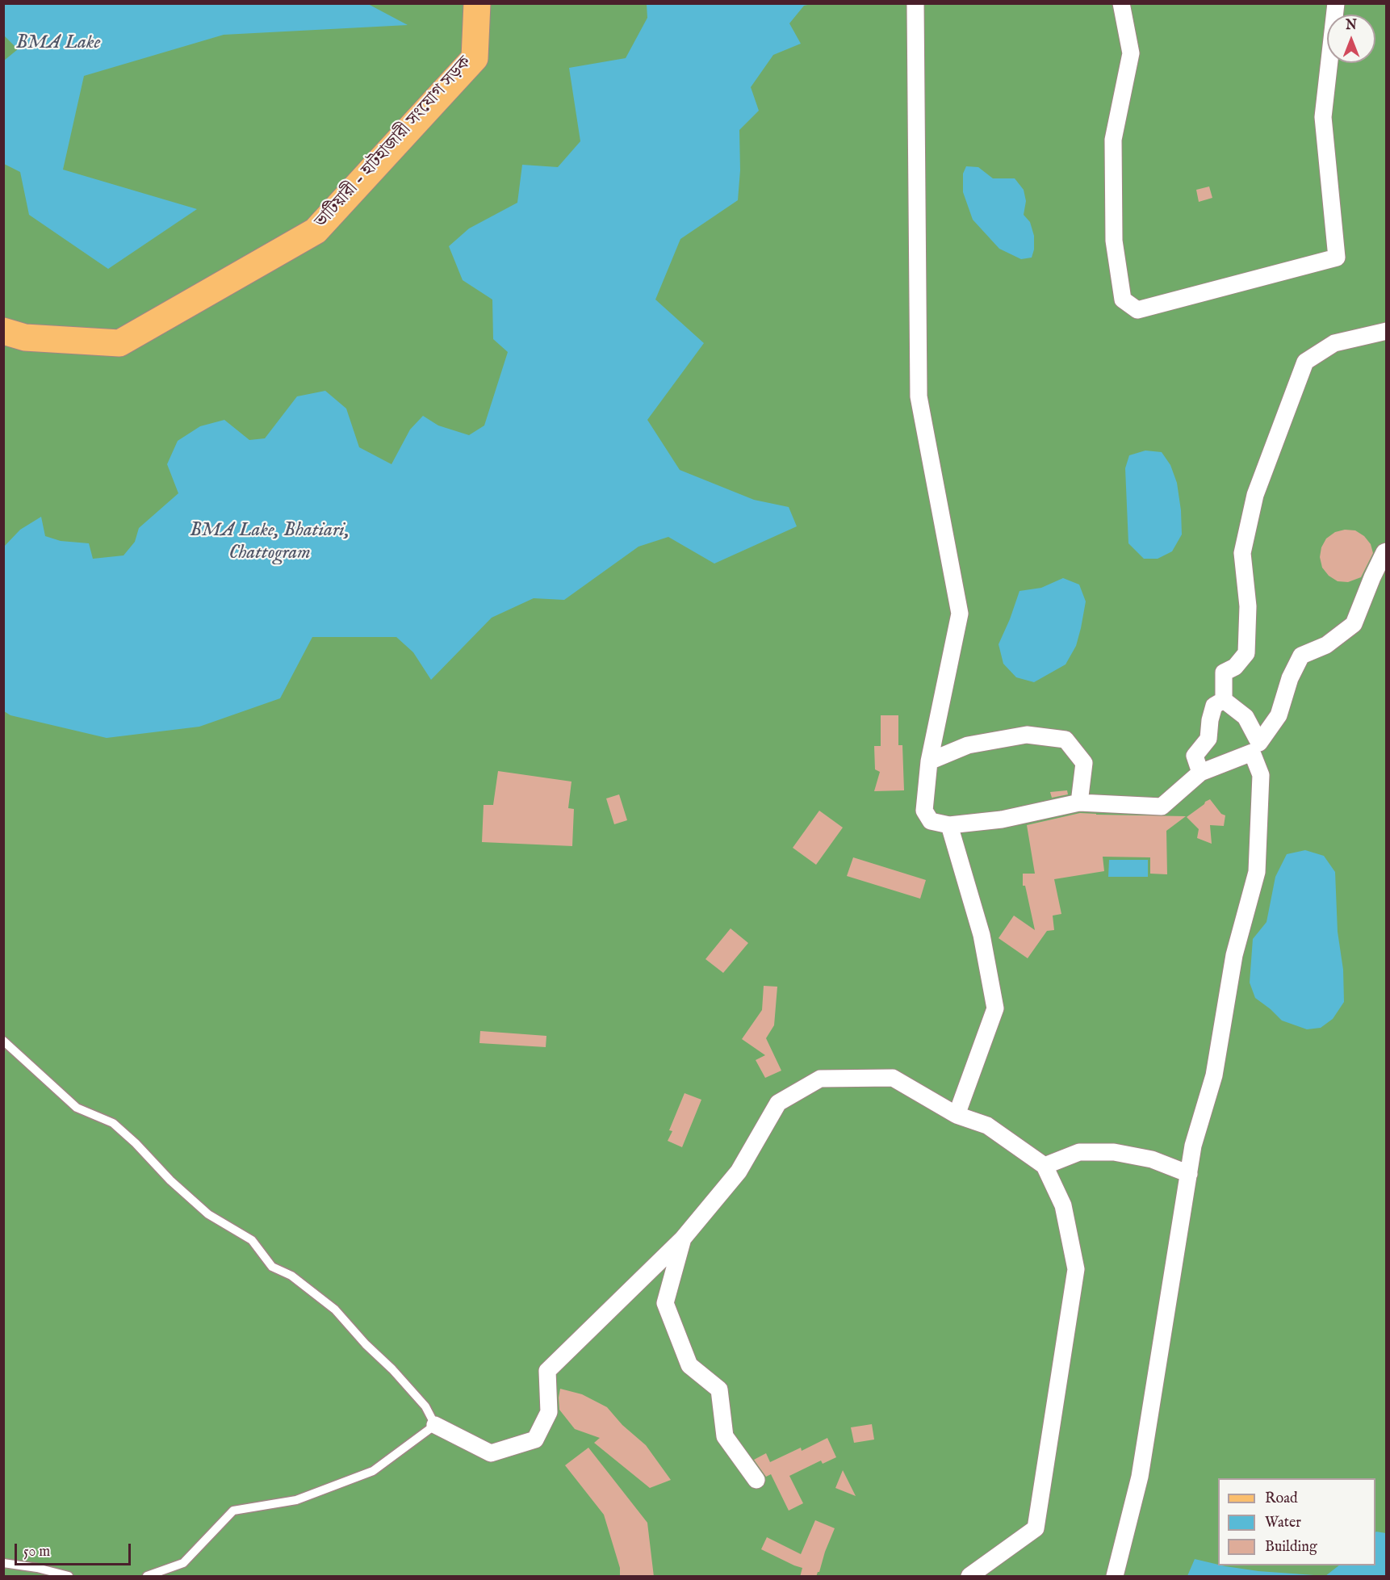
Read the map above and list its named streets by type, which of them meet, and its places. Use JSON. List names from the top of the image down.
{
  "streets": {
    "main road": ["ভাটিয়ারী - হাটহাজারী সংযোগ সড়ক"]
  },
  "water": ["BMA Lake", "BMA Lake, Bhatiari, Chattogram"],
  "legend": ["Road", "Water", "Building"],
  "scale_bar": "50 m",
  "north": "top"
}
